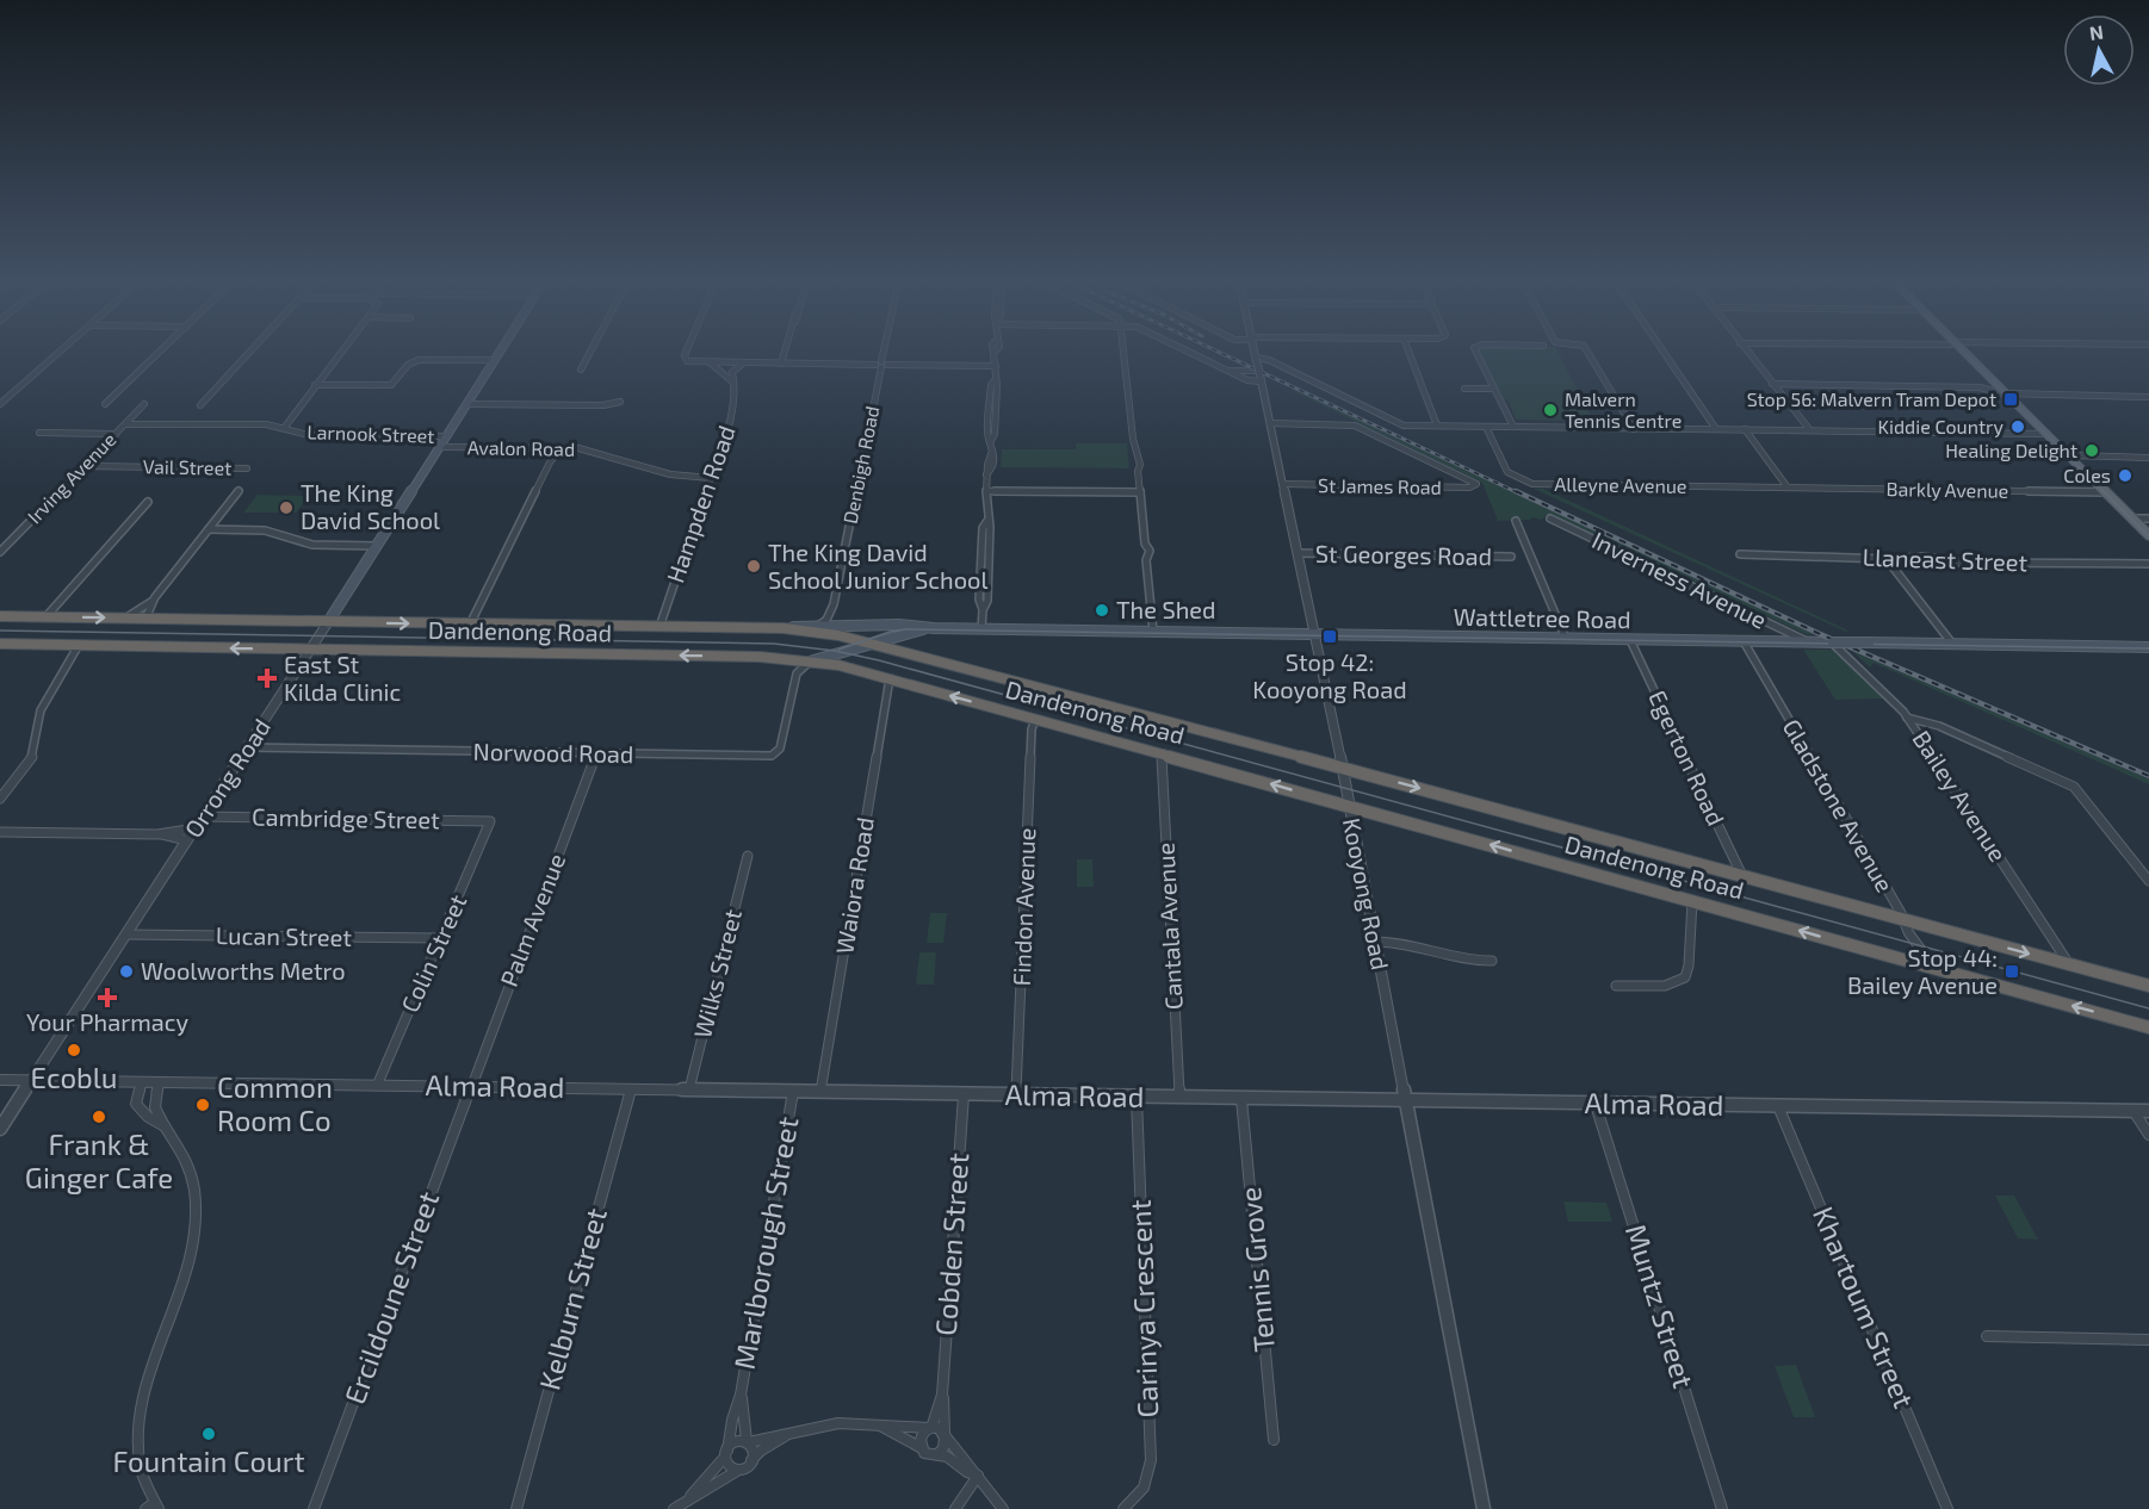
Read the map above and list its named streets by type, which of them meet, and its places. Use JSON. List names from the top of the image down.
{
  "streets": {
    "highway": ["Dandenong Road"],
    "main road": ["Wattletree Road", "Orrong Road"],
    "street": [
      "Larnook Street",
      "Avalon Road",
      "Denbigh Road",
      "Vail Street",
      "Irving Avenue",
      "Alleyne Avenue",
      "St James Road",
      "Barkly Avenue",
      "Hampden Road",
      "St Georges Road",
      "Llaneast Street",
      "Inverness Avenue",
      "Norwood Road",
      "Egerton Road",
      "Bailey Avenue",
      "Gladstone Avenue",
      "Cambridge Street",
      "Waiora Road",
      "Kooyong Road",
      "Findon Avenue",
      "Palm Avenue",
      "Cantala Avenue",
      "Lucan Street",
      "Colin Street",
      "Wilks Street",
      "Alma Road",
      "Marlborough Street",
      "Cobden Street",
      "Tennis Grove",
      "Ercildoune Street",
      "Kelburn Street",
      "Muntz Street",
      "Khartoum Street",
      "Carinya Crescent"
    ]
  },
  "crossings": [
    ["Larnook Street", "Irving Avenue"],
    ["Larnook Street", "Orrong Road"],
    ["Avalon Road", "Hampden Road"],
    ["Avalon Road", "Orrong Road"],
    ["Denbigh Road", "Wattletree Road"],
    ["Vail Street", "Irving Avenue"],
    ["Alleyne Avenue", "Barkly Avenue"],
    ["St James Road", "Kooyong Road"],
    ["Hampden Road", "Dandenong Road"],
    ["St Georges Road", "Kooyong Road"],
    ["Inverness Avenue", "Wattletree Road"],
    ["Wattletree Road", "Dandenong Road"],
    ["Wattletree Road", "Egerton Road"],
    ["Wattletree Road", "Bailey Avenue"],
    ["Wattletree Road", "Gladstone Avenue"],
    ["Wattletree Road", "Kooyong Road"],
    ["Dandenong Road", "Egerton Road"],
    ["Dandenong Road", "Orrong Road"],
    ["Dandenong Road", "Bailey Avenue"],
    ["Dandenong Road", "Gladstone Avenue"],
    ["Dandenong Road", "Waiora Road"],
    ["Dandenong Road", "Kooyong Road"],
    ["Dandenong Road", "Findon Avenue"],
    ["Dandenong Road", "Cantala Avenue"],
    ["Norwood Road", "Orrong Road"],
    ["Norwood Road", "Palm Avenue"],
    ["Orrong Road", "Cambridge Street"],
    ["Orrong Road", "Lucan Street"],
    ["Orrong Road", "Alma Road"],
    ["Cambridge Street", "Colin Street"],
    ["Waiora Road", "Alma Road"],
    ["Kooyong Road", "Alma Road"],
    ["Findon Avenue", "Alma Road"],
    ["Palm Avenue", "Alma Road"],
    ["Palm Avenue", "Ercildoune Street"],
    ["Cantala Avenue", "Alma Road"],
    ["Lucan Street", "Colin Street"],
    ["Colin Street", "Alma Road"],
    ["Wilks Street", "Alma Road"],
    ["Alma Road", "Marlborough Street"],
    ["Alma Road", "Cobden Street"],
    ["Alma Road", "Tennis Grove"],
    ["Alma Road", "Ercildoune Street"],
    ["Alma Road", "Kelburn Street"],
    ["Alma Road", "Muntz Street"],
    ["Alma Road", "Khartoum Street"],
    ["Alma Road", "Carinya Crescent"]
  ],
  "places": {
    "transit": ["Stop 56: Malvern Tram Depot", "Stop 42: Kooyong Road", "Stop 44: Bailey Avenue"],
    "other": [
      "Malvern Tennis Centre",
      "Kiddie Country",
      "Healing Delight",
      "Coles",
      "The King David School",
      "The King David School Junior School",
      "The Shed",
      "Woolworths Metro",
      "Ecoblu",
      "Common Room Co",
      "Frank & Ginger Cafe",
      "Fountain Court"
    ],
    "health": ["East St Kilda Clinic", "Your Pharmacy"]
  },
  "north": "top"
}
